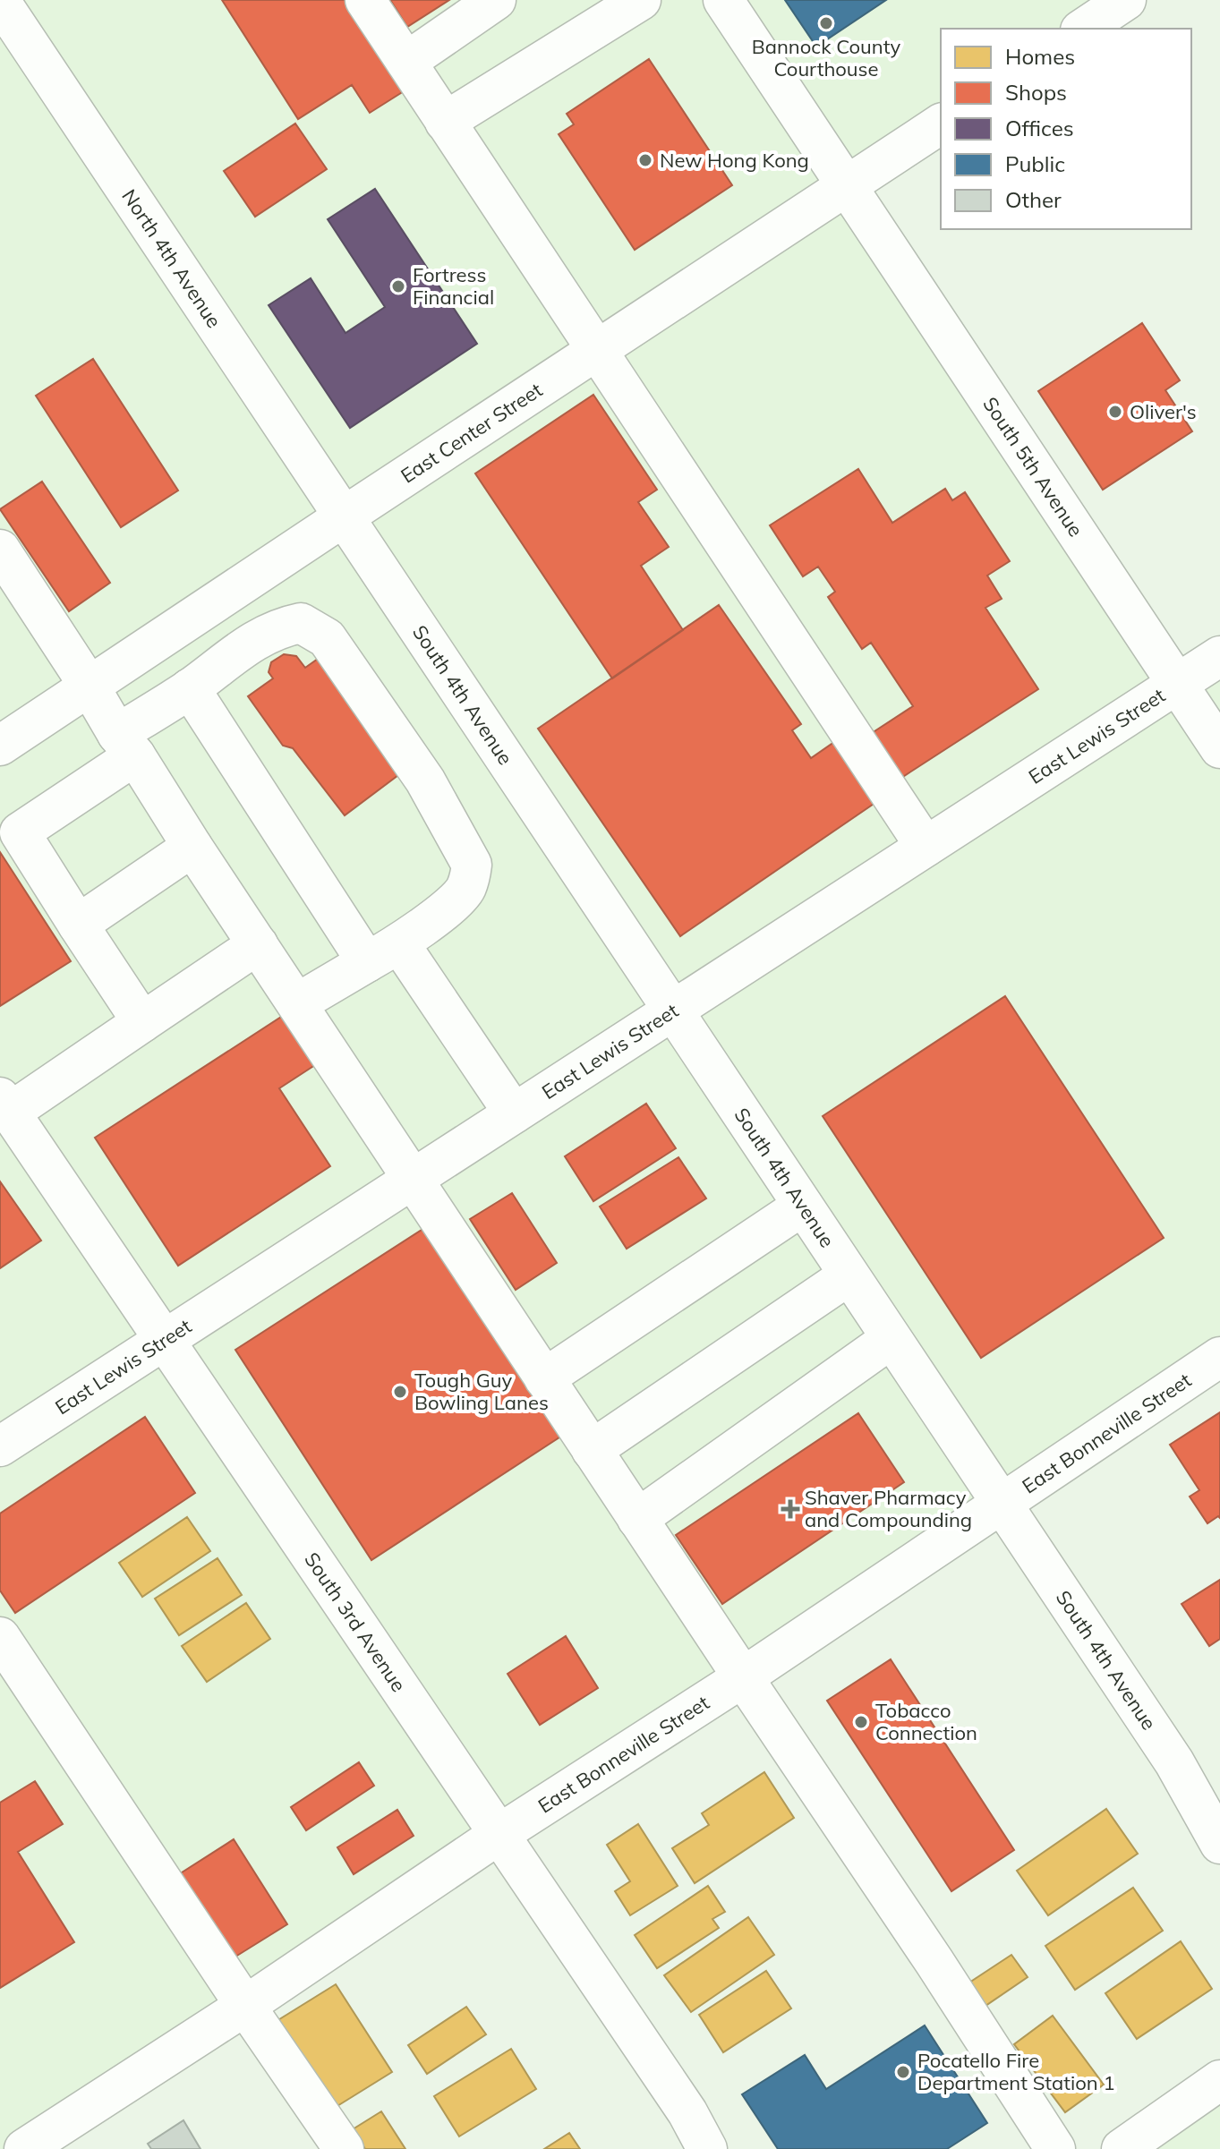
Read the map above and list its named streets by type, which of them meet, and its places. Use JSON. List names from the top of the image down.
{
  "streets": {
    "street": [
      "North 4th Avenue",
      "East Center Street",
      "South 5th Avenue",
      "South 4th Avenue",
      "East Lewis Street",
      "East Bonneville Street",
      "South 3rd Avenue"
    ]
  },
  "crossings": [
    ["North 4th Avenue", "East Center Street"],
    ["North 4th Avenue", "South 4th Avenue"],
    ["East Center Street", "South 5th Avenue"],
    ["East Center Street", "South 4th Avenue"],
    ["South 5th Avenue", "East Lewis Street"],
    ["South 4th Avenue", "East Lewis Street"],
    ["South 4th Avenue", "East Bonneville Street"],
    ["East Lewis Street", "South 3rd Avenue"],
    ["East Bonneville Street", "South 3rd Avenue"]
  ],
  "places": {
    "other": [
      "Bannock County Courthouse",
      "New Hong Kong",
      "Fortress Financial",
      "Oliver's",
      "Tough Guy Bowling Lanes",
      "Tobacco Connection",
      "Pocatello Fire Department Station 1"
    ],
    "health": ["Shaver Pharmacy and Compounding"]
  },
  "legend": [
    "Homes",
    "Shops",
    "Offices",
    "Public",
    "Other"
  ]
}
